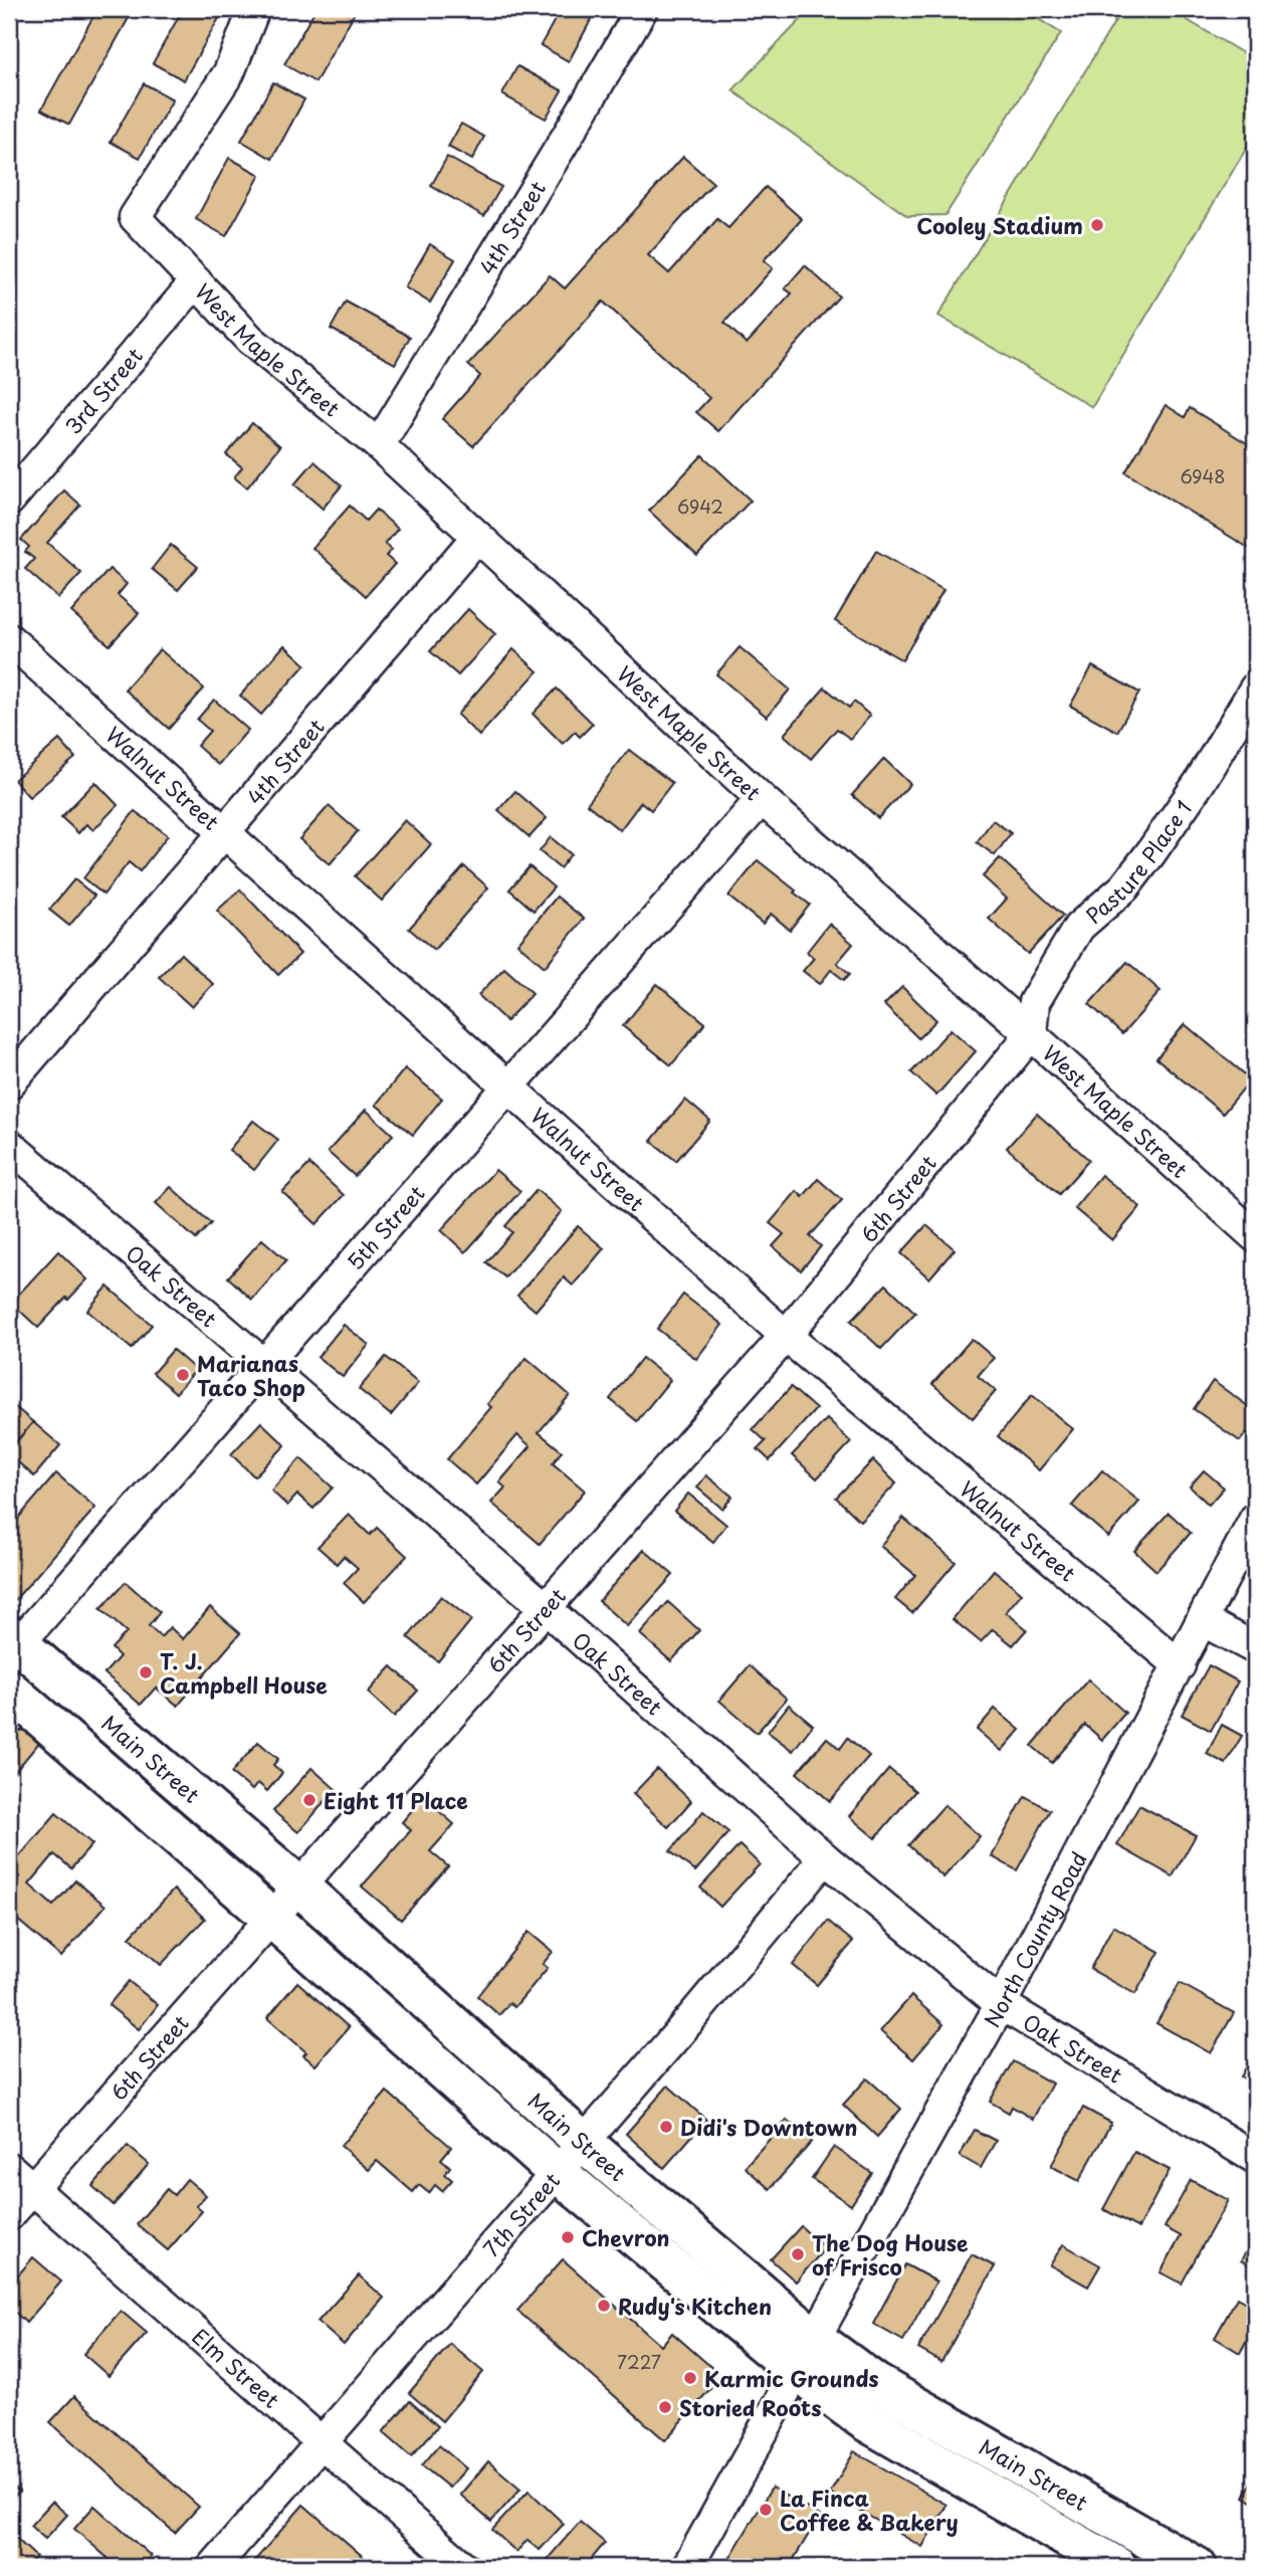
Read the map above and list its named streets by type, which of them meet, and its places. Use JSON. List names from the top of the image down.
{
  "streets": {
    "main road": ["Main Street"],
    "street": [
      "4th Street",
      "West Maple Street",
      "3rd Street",
      "Walnut Street",
      "Pasture Place 1",
      "6th Street",
      "5th Street",
      "Oak Street",
      "North County Road",
      "7th Street",
      "Elm Street"
    ]
  },
  "crossings": [
    ["4th Street", "West Maple Street"],
    ["4th Street", "Walnut Street"],
    ["West Maple Street", "3rd Street"],
    ["West Maple Street", "Pasture Place 1"],
    ["West Maple Street", "6th Street"],
    ["West Maple Street", "5th Street"],
    ["Walnut Street", "6th Street"],
    ["Walnut Street", "5th Street"],
    ["Walnut Street", "North County Road"],
    ["Pasture Place 1", "6th Street"],
    ["6th Street", "Oak Street"],
    ["6th Street", "Main Street"],
    ["6th Street", "Elm Street"],
    ["5th Street", "Oak Street"],
    ["5th Street", "Main Street"],
    ["Oak Street", "North County Road"],
    ["Oak Street", "7th Street"],
    ["Main Street", "North County Road"],
    ["Main Street", "7th Street"],
    ["7th Street", "Elm Street"]
  ],
  "places": [
    "Cooley Stadium",
    "Marianas Taco Shop",
    "T. J. Campbell House",
    "Eight 11 Place",
    "Didi's Downtown",
    "Chevron",
    "The Dog House of Frisco",
    "Rudy's Kitchen",
    "Karmic Grounds",
    "Storied Roots",
    "La Finca Coffee & Bakery"
  ],
  "house_numbers": ["6948", "6942", "7227"]
}
